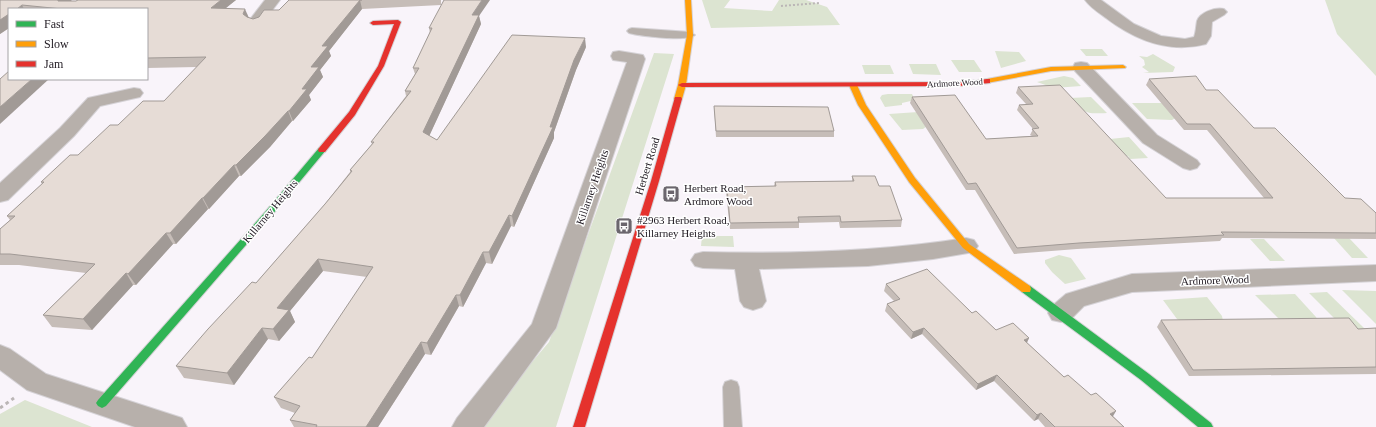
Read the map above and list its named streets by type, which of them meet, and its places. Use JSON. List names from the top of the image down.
{
  "streets": {
    "street": ["Ardmore Wood", "Herbert Road", "Killarney Heights"]
  },
  "crossings": [
    ["Ardmore Wood", "Herbert Road"]
  ],
  "places": {
    "bus stop": ["Herbert Road, Ardmore Wood", "#2963 Herbert Road, Killarney Heights"]
  },
  "legend": ["Fast", "Slow", "Jam"]
}
